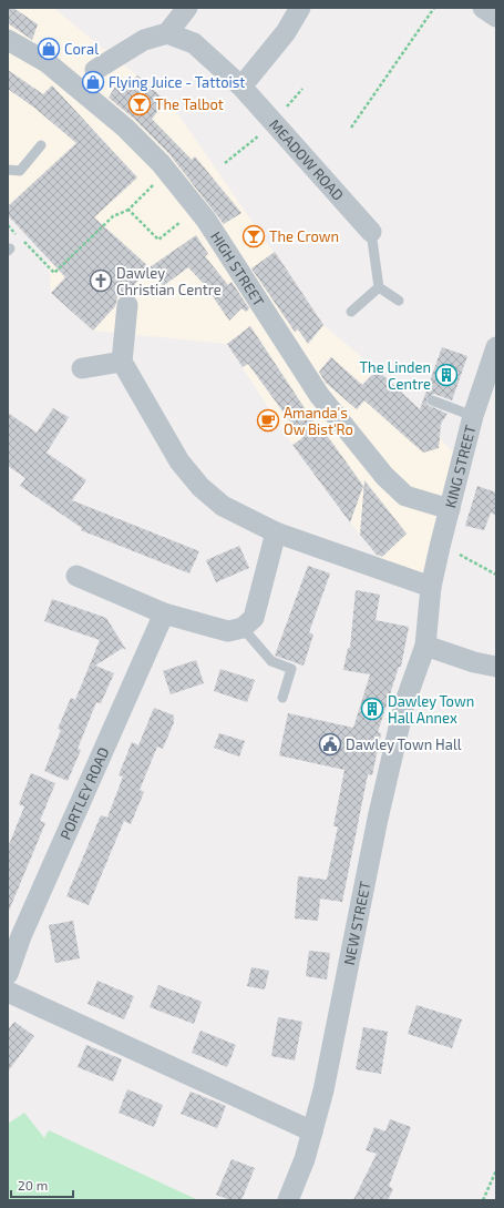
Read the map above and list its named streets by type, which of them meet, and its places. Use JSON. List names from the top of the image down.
{
  "streets": {
    "street": [
      "MEADOW ROAD",
      "HIGH STREET",
      "KING STREET",
      "PORTLEY ROAD",
      "NEW STREET"
    ]
  },
  "crossings": [
    ["HIGH STREET", "KING STREET"],
    ["KING STREET", "NEW STREET"]
  ],
  "places": {
    "shop": ["Coral", "Flying Juice - Tattoist"],
    "bar": ["The Talbot", "The Crown"],
    "church": ["Dawley Christian Centre"],
    "building": ["The Linden Centre", "Dawley Town Hall Annex"],
    "cafe": ["Amanda's Ow Bist'Ro"],
    "public building": ["Dawley Town Hall"]
  },
  "scale_bar": "20 m"
}
